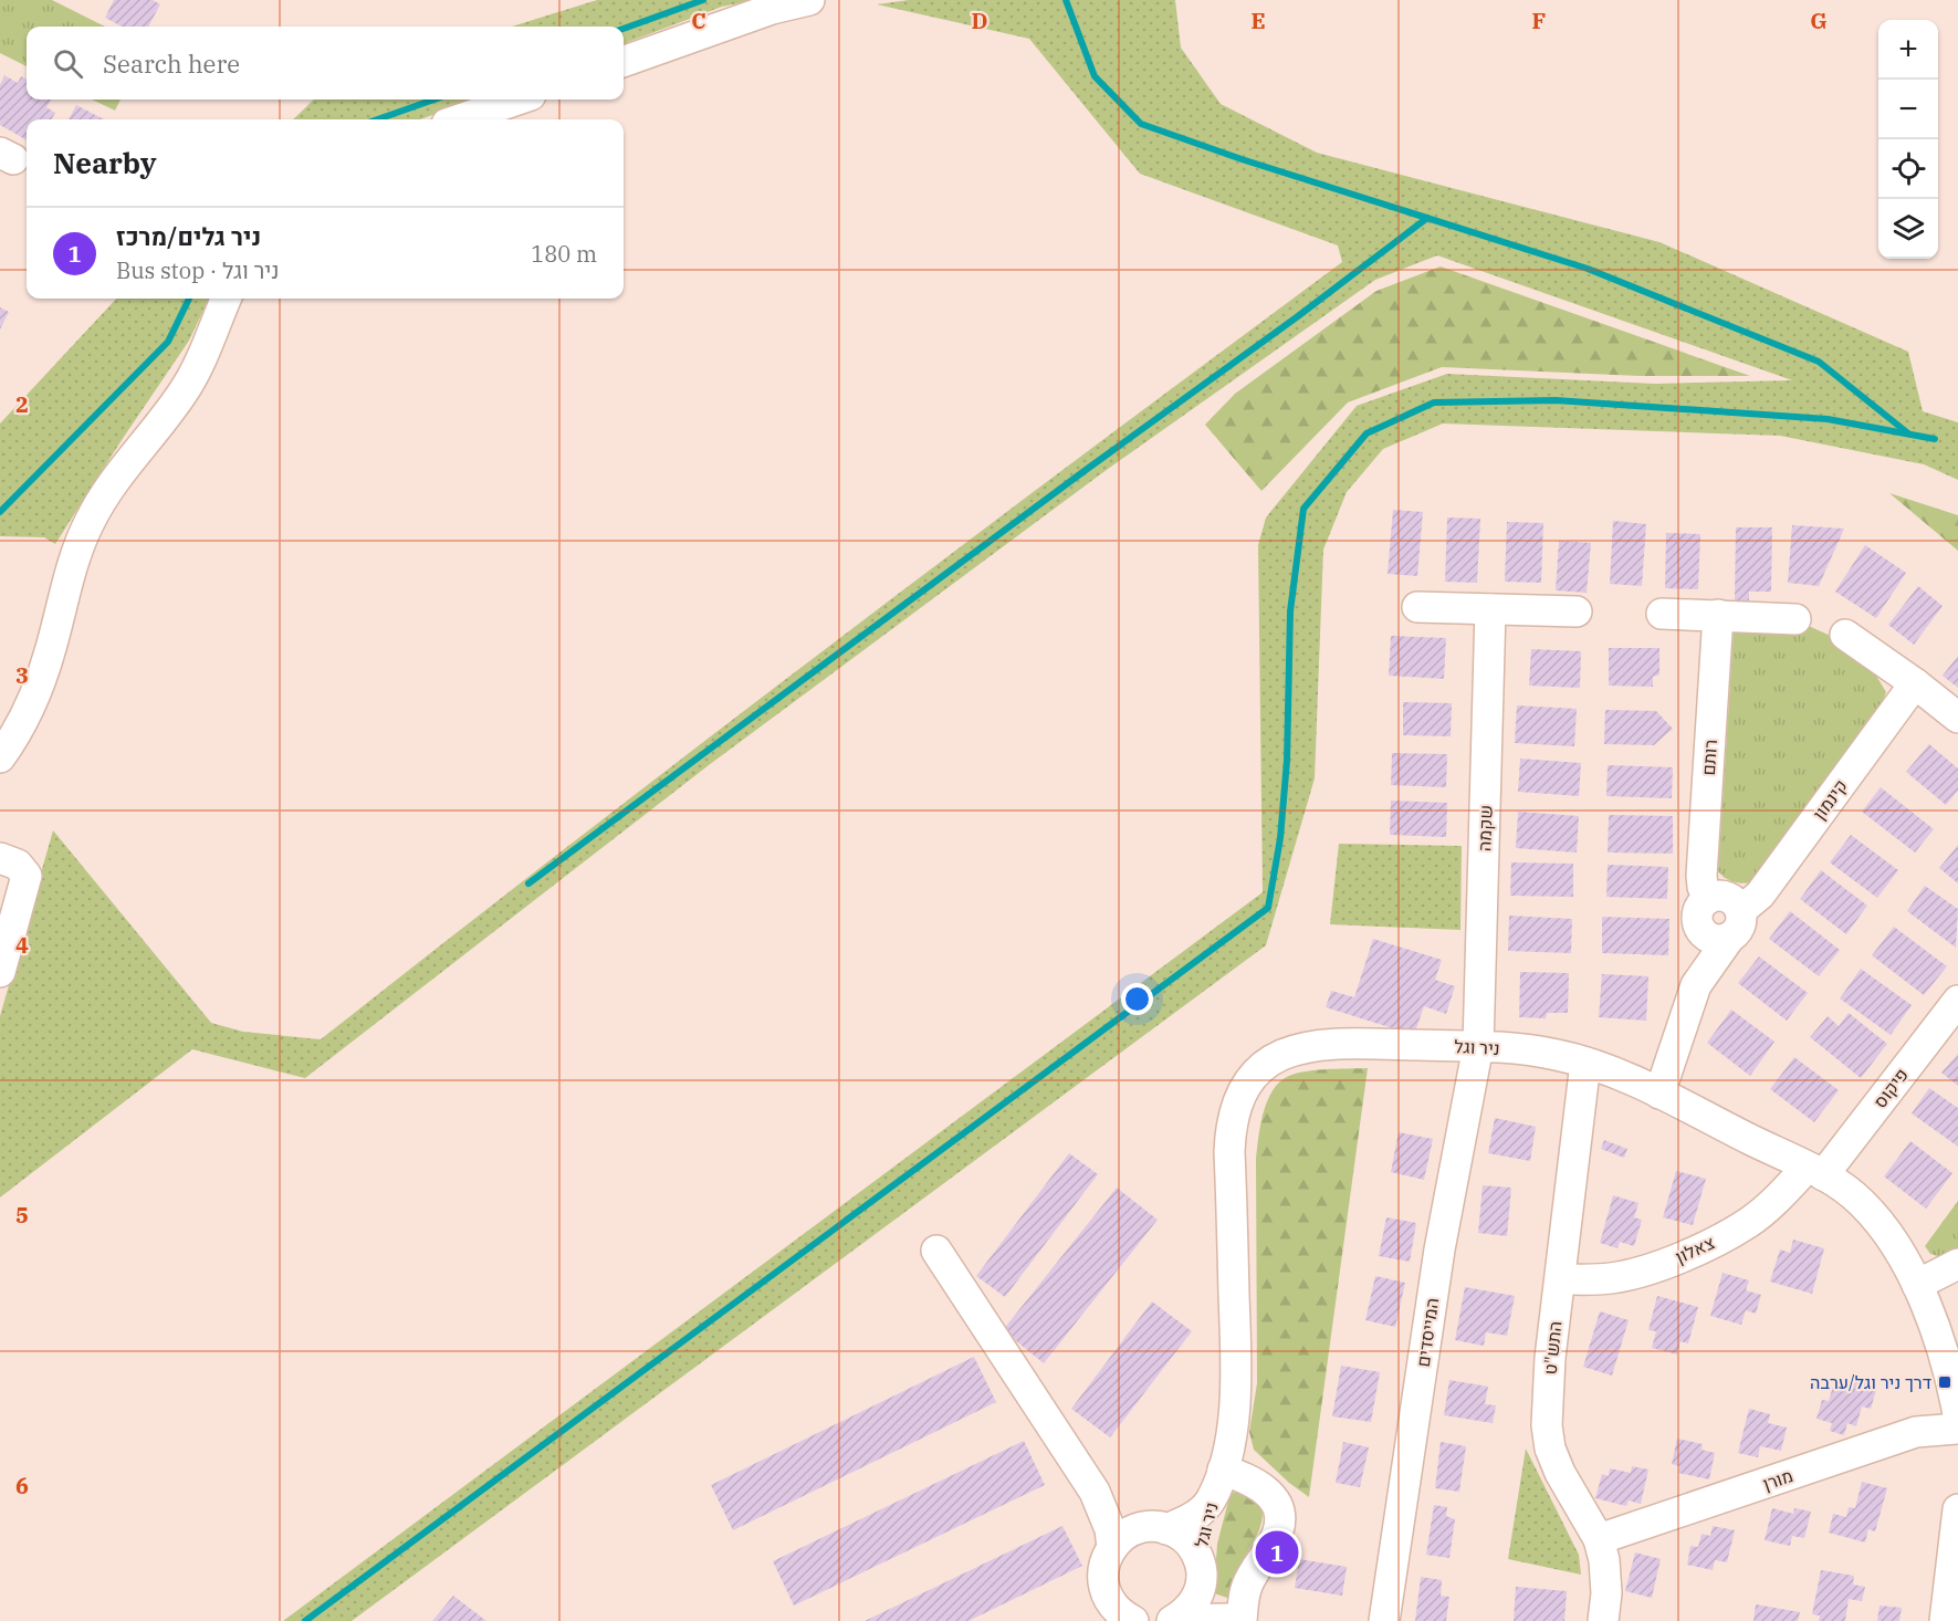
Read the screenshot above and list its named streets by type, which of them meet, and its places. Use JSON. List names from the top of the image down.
{
  "streets": {
    "street": [
      "רותם",
      "קינמון",
      "שקמה",
      "ניר וגל",
      "פיקוס",
      "צאלון",
      "המייסדים",
      "התש\"ט",
      "מורן"
    ]
  },
  "crossings": [
    ["רותם", "קינמון"],
    ["רותם", "ניר וגל"],
    ["שקמה", "ניר וגל"],
    ["שקמה", "המייסדים"],
    ["ניר וגל", "פיקוס"],
    ["ניר וגל", "צאלון"],
    ["ניר וגל", "המייסדים"],
    ["ניר וגל", "התש\"ט"],
    ["פיקוס", "צאלון"],
    ["צאלון", "התש\"ט"],
    ["התש\"ט", "מורן"]
  ],
  "places": {
    "transit": ["דרך ניר וגל/ערבה"]
  },
  "page": {
    "map_buttons": ["+", "−"],
    "search": "Search here",
    "heading": "Nearby",
    "list": [
      {
        "mark": "1",
        "name": "ניר גלים/מרכז",
        "note": "Bus stop · ניר וגל",
        "value": "180 m"
      }
    ],
    "pins": "1"
  },
  "grid": {
    "columns": [
      "C",
      "D",
      "E",
      "F",
      "G"
    ],
    "rows": [
      "2",
      "3",
      "4",
      "5",
      "6"
    ]
  }
}
